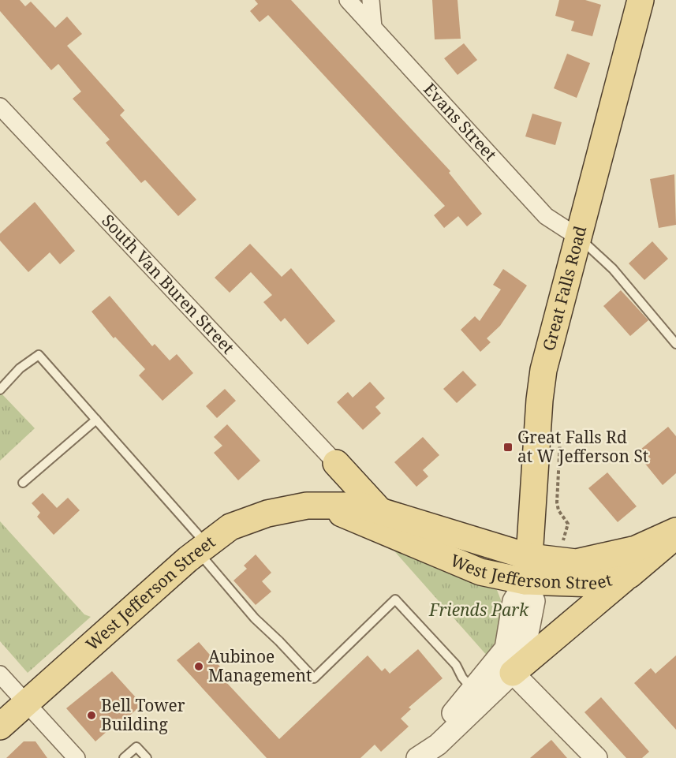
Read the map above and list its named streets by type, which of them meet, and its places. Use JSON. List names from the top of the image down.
{
  "streets": {
    "main road": ["Great Falls Road", "West Jefferson Street"],
    "street": ["Evans Street", "South Van Buren Street"]
  },
  "crossings": [
    ["Evans Street", "Great Falls Road"],
    ["Great Falls Road", "West Jefferson Street"]
  ],
  "parks": ["Friends Park"],
  "places": {
    "transit": ["Great Falls Rd at W Jefferson St"],
    "other": ["Aubinoe Management", "Bell Tower Building"]
  }
}
